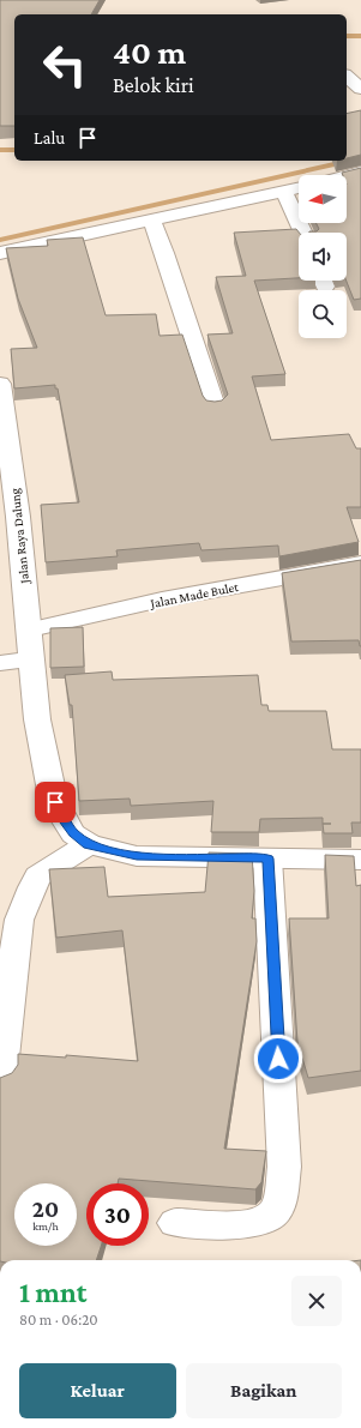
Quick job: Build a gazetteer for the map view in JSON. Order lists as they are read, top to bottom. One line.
{"streets":{"street":["Jalan Raya Dalung","Jalan Made Bulet"]},"crossings":[["Jalan Raya Dalung","Jalan Made Bulet"]],"north":"left","page":{"turn":["40 m","Belok kiri"],"then":"Lalu","speed":"20 km/h","limit":"30","heading":["1 mnt","80 m · 06:20"],"buttons":["Keluar","Bagikan"]}}
